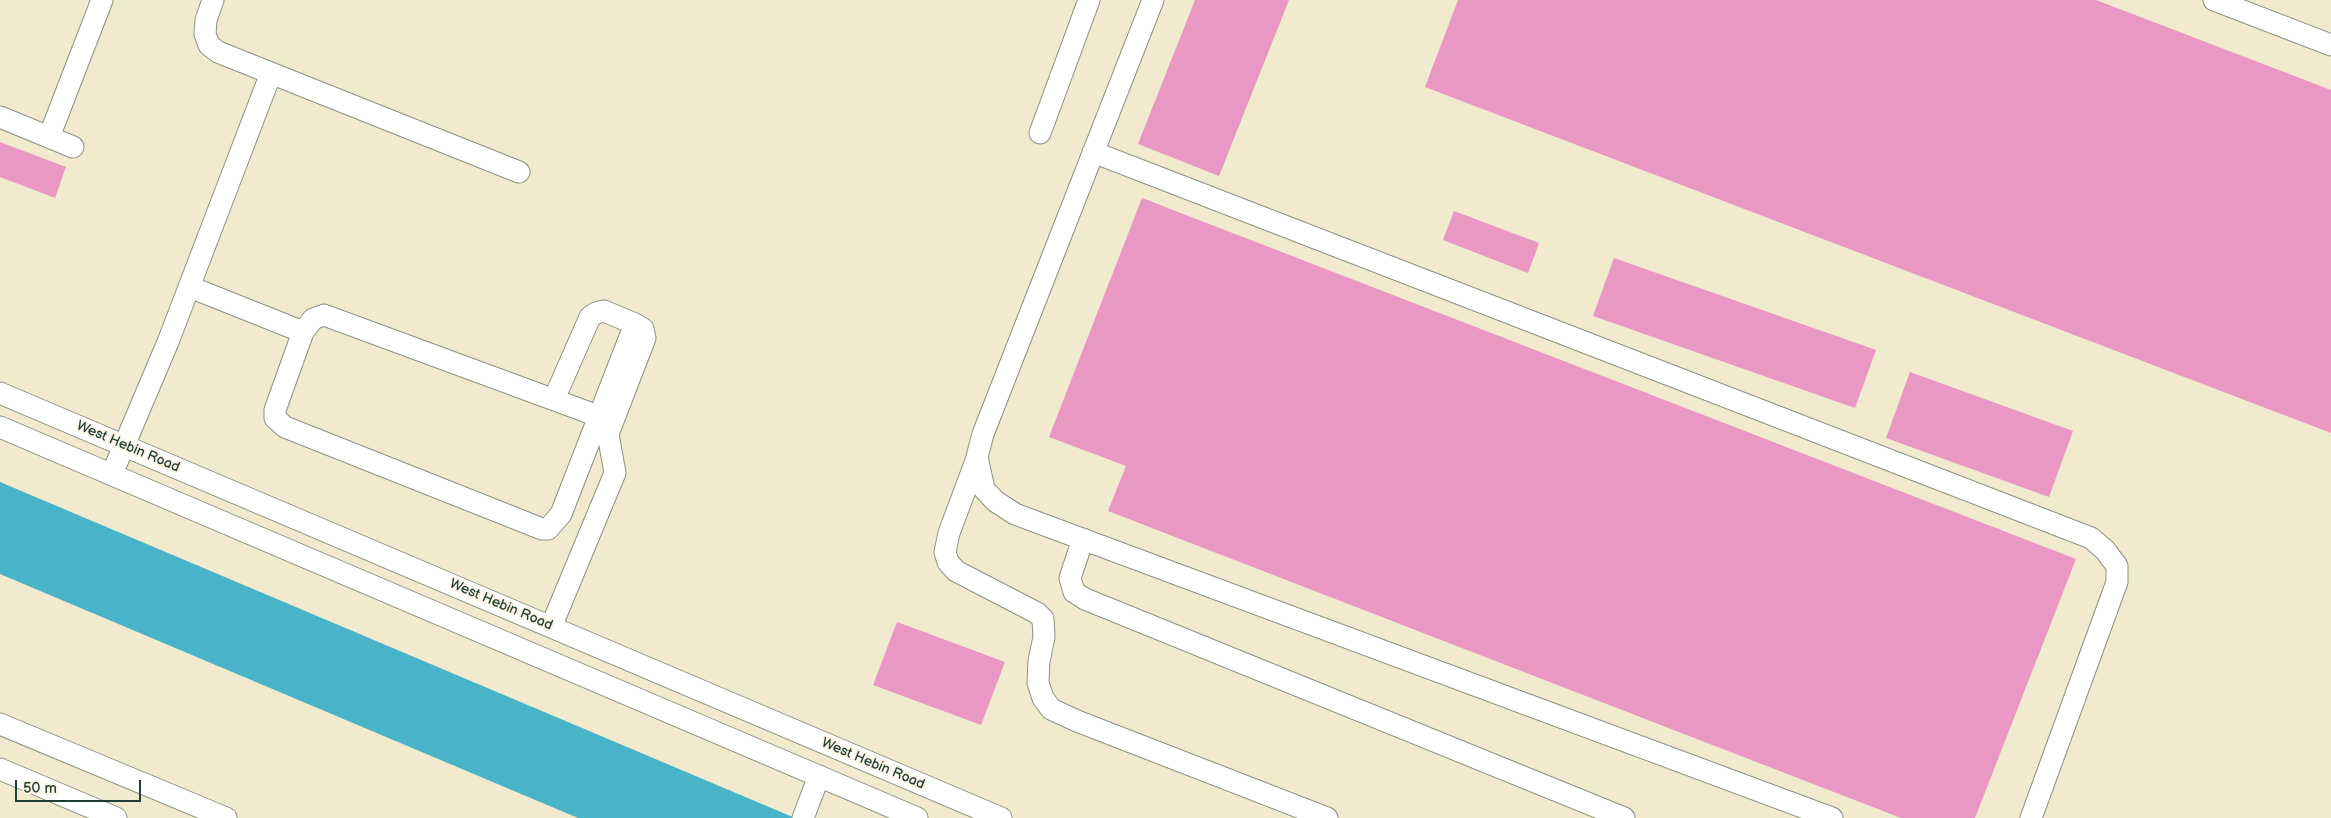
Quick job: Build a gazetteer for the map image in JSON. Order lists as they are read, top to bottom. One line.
{"streets":{"street":["West Hebin Road"]},"scale_bar":"50 m"}
